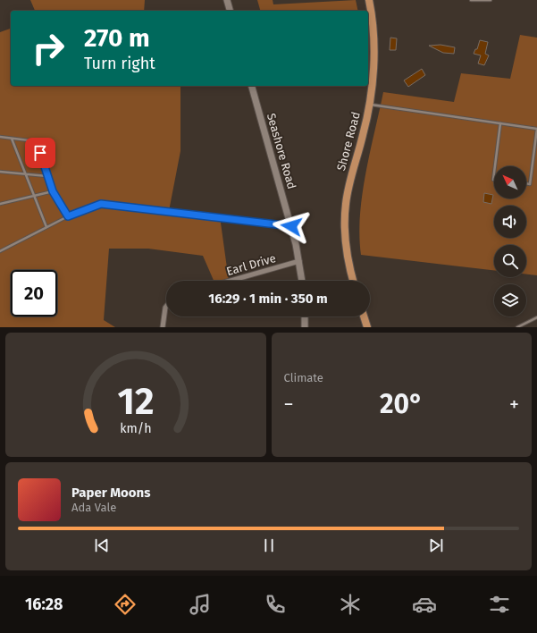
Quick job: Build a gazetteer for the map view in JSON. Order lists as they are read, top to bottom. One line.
{"streets":{"main road":["Shore Road"],"street":["Seashore Road","Earl Drive"]},"crossings":[["Seashore Road","Earl Drive"]],"north":"top left","page":{"turn":["270 m","Turn right"],"limit":"20","trip":"16:29 · 1 min · 350 m","tile":"Climate","heat":["−","20°","+"],"song":["Paper Moons","Ada Vale"],"tabs":"16:28","gauge":["12","km/h"]}}
